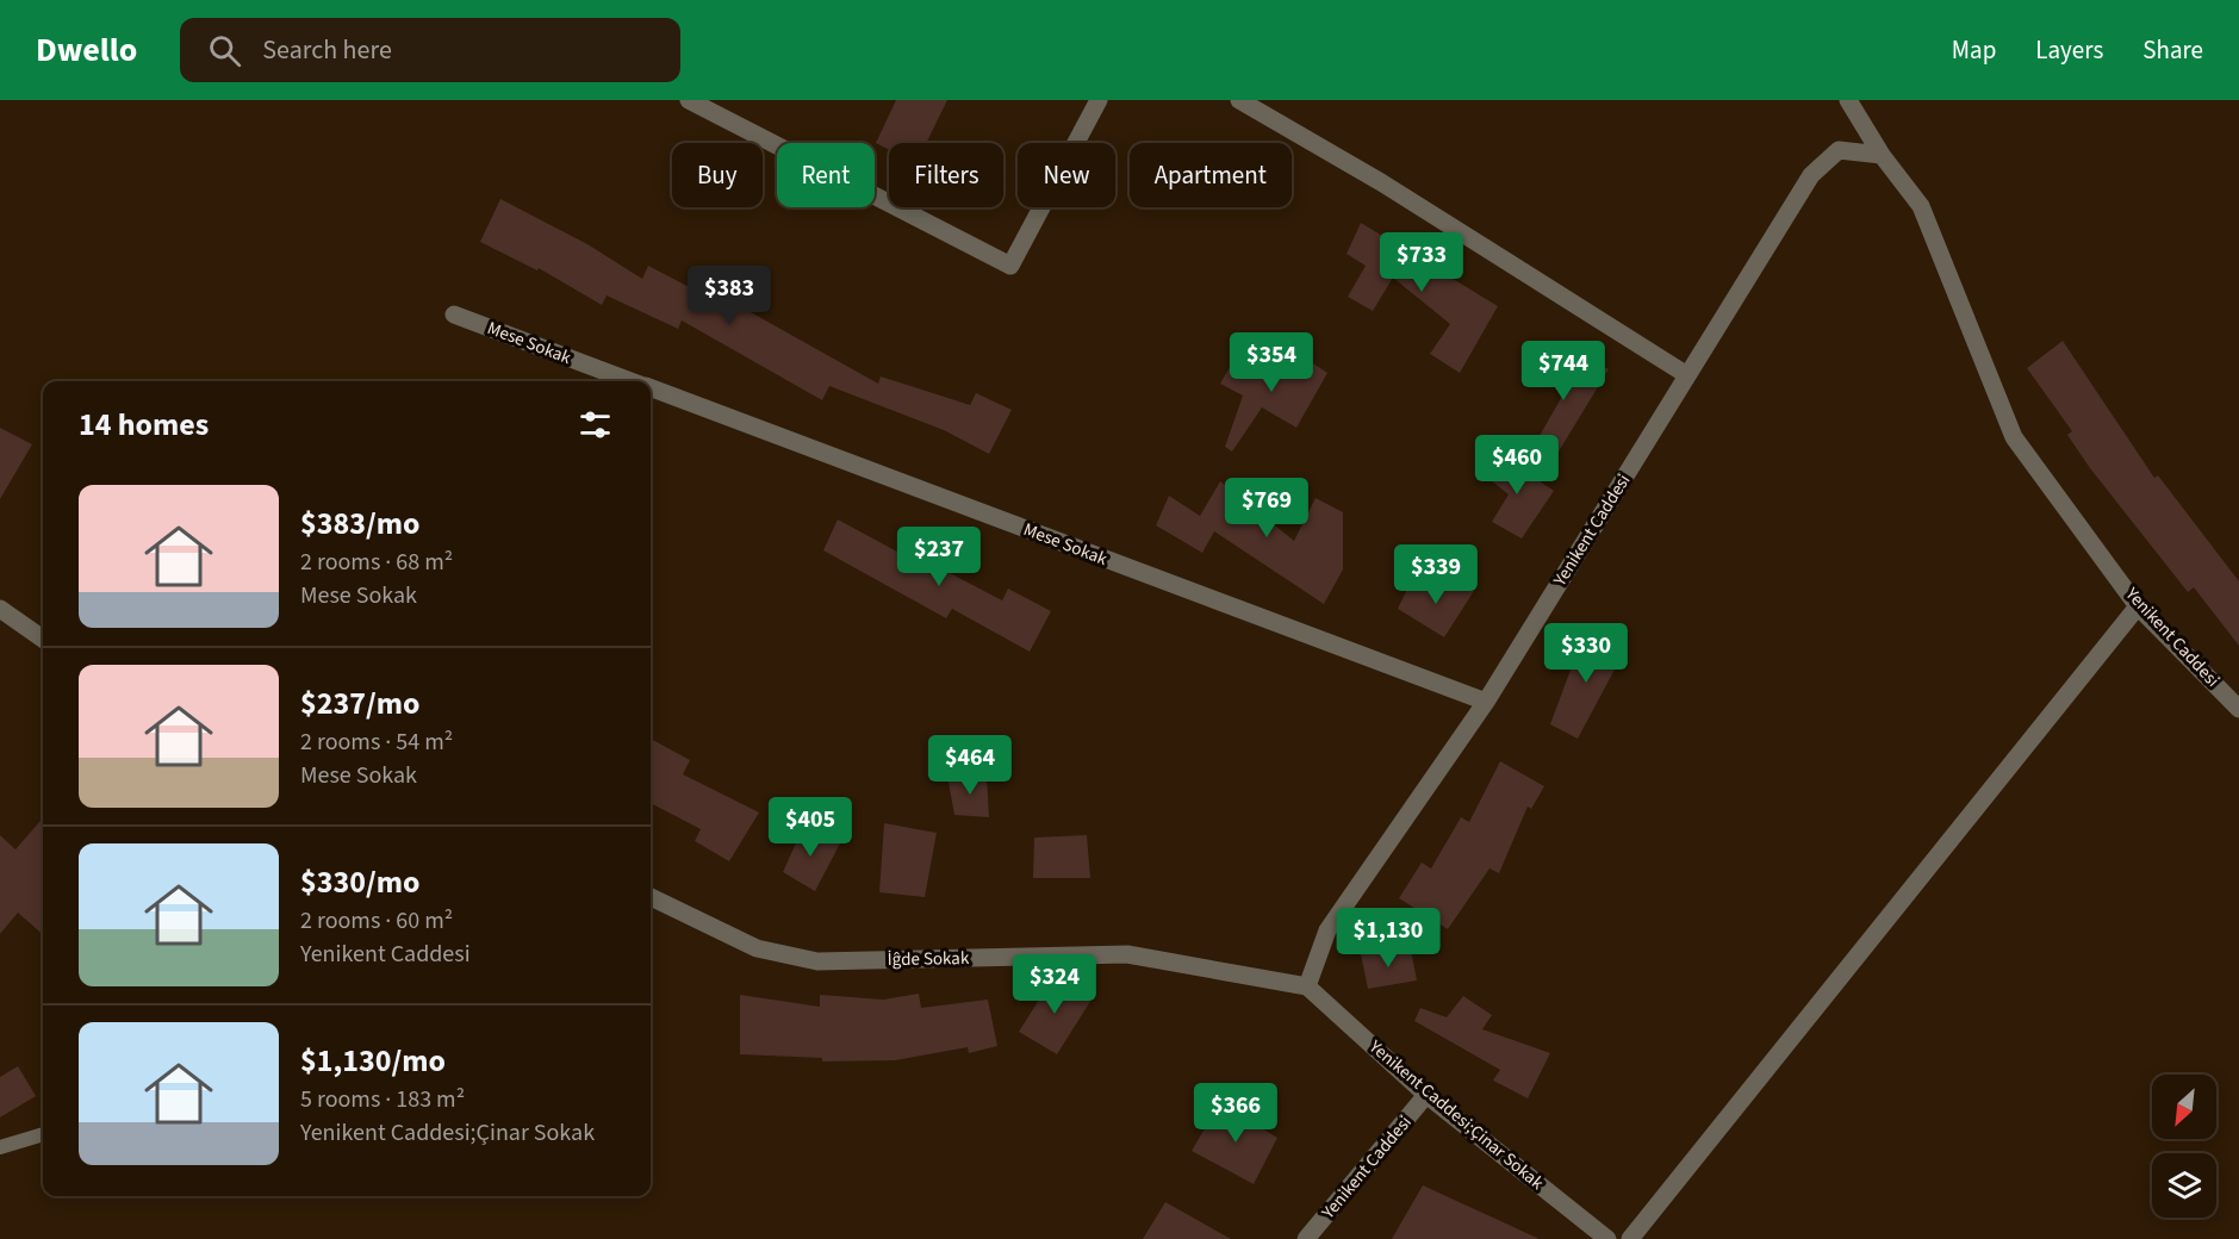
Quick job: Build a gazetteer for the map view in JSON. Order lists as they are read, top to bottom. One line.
{"streets":{"street":["Mese Sokak","Yenikent Caddesi","İĝde Sokak","Yenikent Caddesi;Çinar Sokak"]},"crossings":[["Mese Sokak","Yenikent Caddesi"],["Yenikent Caddesi","İĝde Sokak"],["Yenikent Caddesi","Yenikent Caddesi;Çinar Sokak"],["İĝde Sokak","Yenikent Caddesi;Çinar Sokak"]],"north":"bottom left","page":{"header":"Dwello","search":"Search here","nav":["Map","Layers","Share"],"chip":["Buy","Rent","Filters","New","Apartment"],"price":["$733","$383","$354","$744","$460","$769","$237","$339","$330","$464","$405","$1,130","$324","$366"],"heading":"14 homes","list":[{"name":"$383/mo","note":"2 rooms · 68 m² · Mese Sokak"},{"name":"$237/mo","note":"2 rooms · 54 m² · Mese Sokak"},{"name":"$330/mo","note":"2 rooms · 60 m² · Yenikent Caddesi"},{"name":"$1,130/mo","note":"5 rooms · 183 m² · Yenikent Caddesi;Çinar Sokak"}]}}
